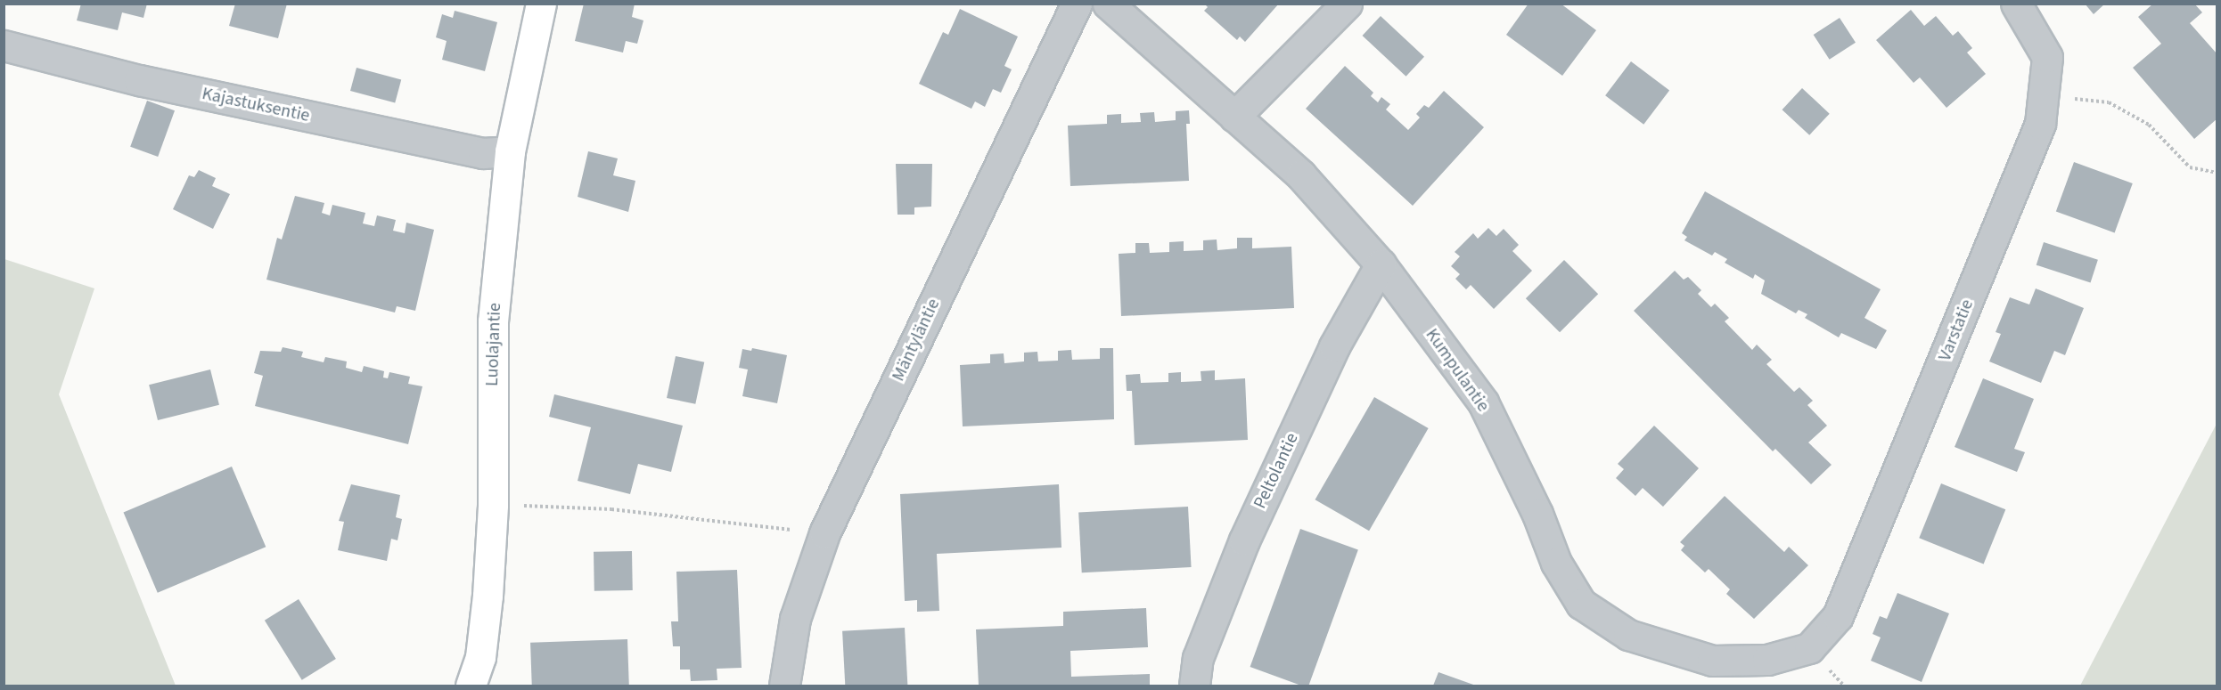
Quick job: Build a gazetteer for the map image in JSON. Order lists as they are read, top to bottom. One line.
{"streets":{"main road":["Luolajantie"],"street":["Kajastuksentie","Varstatie","Mäntyläntie","Kumpulantie","Peltolantie"]},"crossings":[["Kajastuksentie","Luolajantie"],["Varstatie","Kumpulantie"],["Kumpulantie","Peltolantie"]]}
